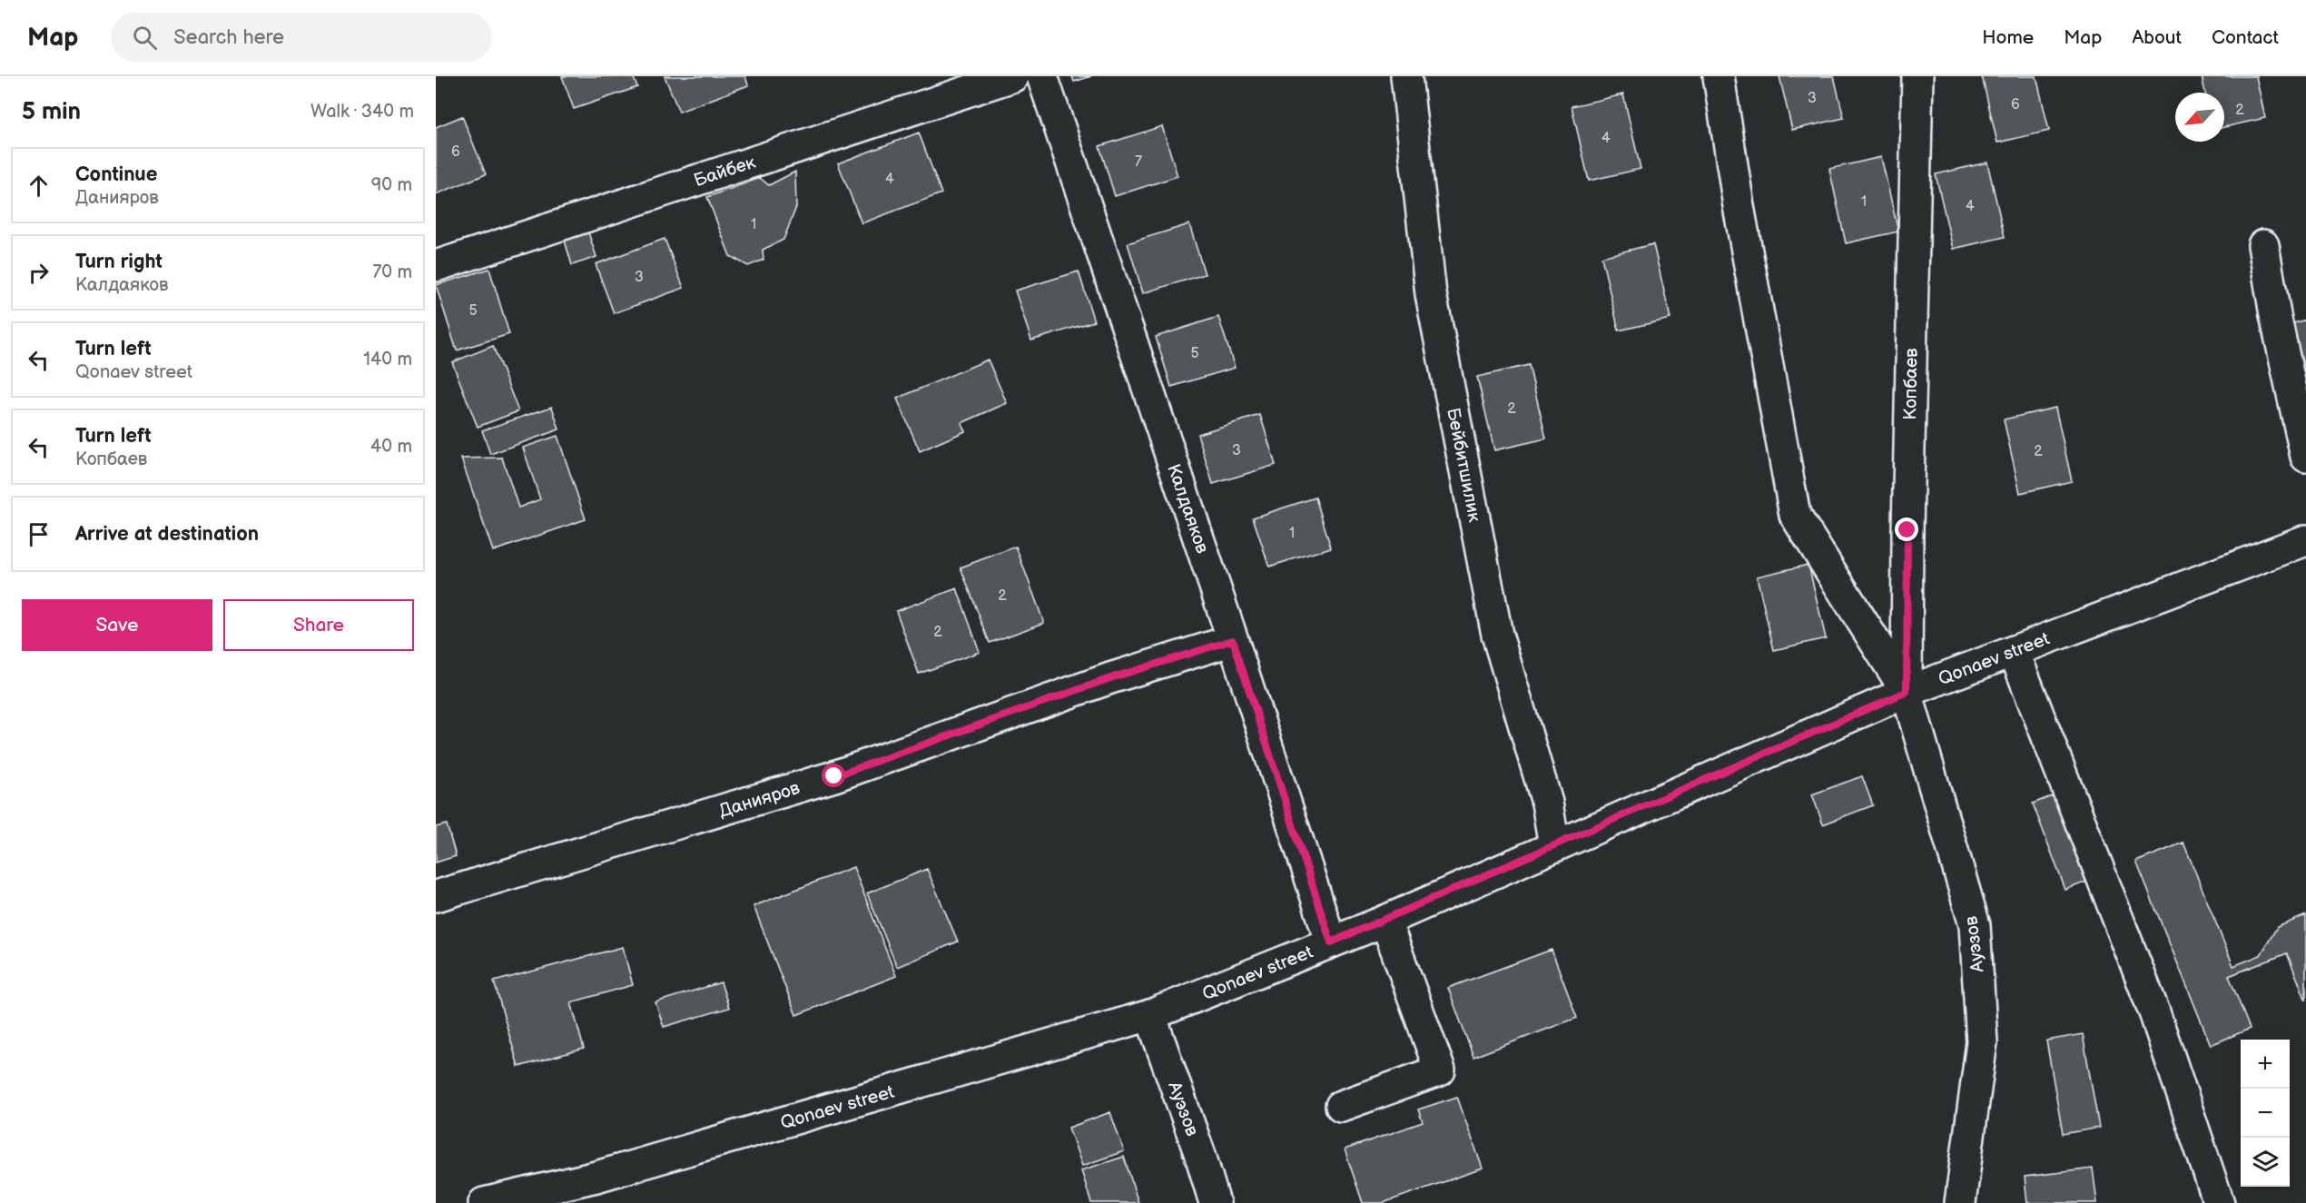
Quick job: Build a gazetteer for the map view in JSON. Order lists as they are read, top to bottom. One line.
{"streets":{"street":["Байбек","Копбаев","Бейбитшилик","Калдаяков","Qonaev street","Данияров","Ауэзов"]},"crossings":[["Копбаев","Qonaev street"],["Копбаев","Ауэзов"],["Бейбитшилик","Qonaev street"],["Калдаяков","Qonaev street"],["Калдаяков","Данияров"],["Qonaev street","Ауэзов"]],"house_numbers":["3","6","2","4","6","7","4","1","4","1","3","5","5","2","3","2","1","2","2"],"north":"bottom left","page":{"header":"Map","search":"Search here","nav":["Home","Map","About","Contact"],"heading":["5 min","Walk · 340 m"],"list":[["Continue","Данияров","90 m"],["Turn right","Калдаяков","70 m"],["Turn left","Qonaev street","140 m"],["Turn left","Копбаев","40 m"],"Arrive at destination"],"buttons":["Save","Share"],"map_buttons":["+","−"]}}
